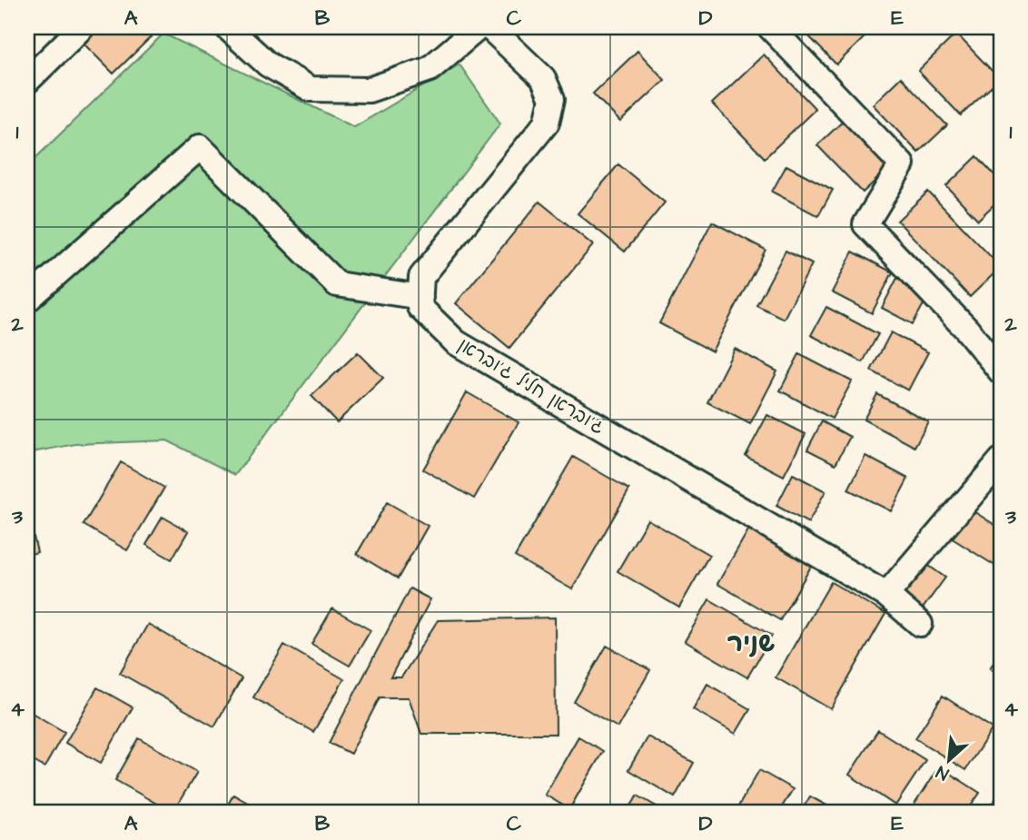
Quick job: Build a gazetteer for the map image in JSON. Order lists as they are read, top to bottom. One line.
{"streets":{"street":["ג'ובראן חליל ג'ובראן"]},"districts":["שניר"],"north":"bottom left","grid":{"columns":["A","B","C","D","E"],"rows":["1","2","3","4"]}}
